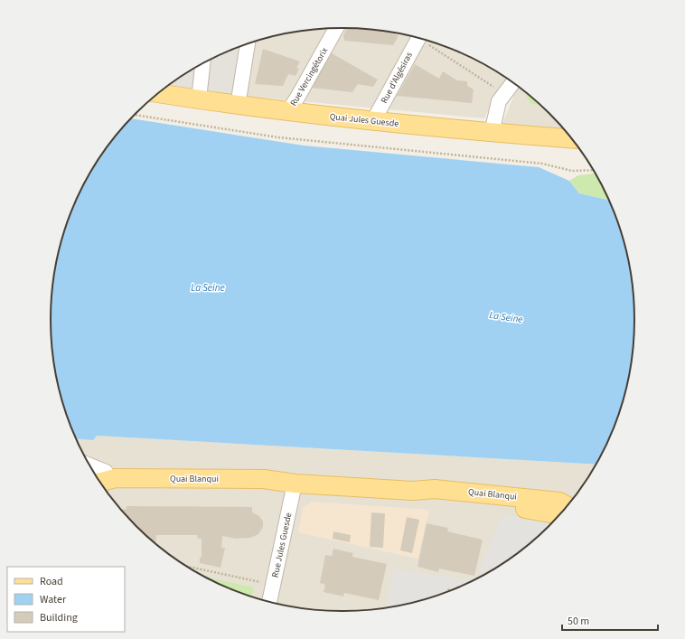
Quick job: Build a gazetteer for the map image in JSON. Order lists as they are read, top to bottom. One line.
{"streets":{"main road":["Quai Jules Guesde","Quai Blanqui"],"street":["Rue Vercingétorix","Rue d'Algésiras","Rue Jules Guesde"]},"crossings":[["Rue Vercingétorix","Quai Jules Guesde"],["Rue d'Algésiras","Quai Jules Guesde"],["Quai Blanqui","Rue Jules Guesde"]],"water":["La Seine"],"legend":["Road","Water","Building"],"scale_bar":"50 m"}
